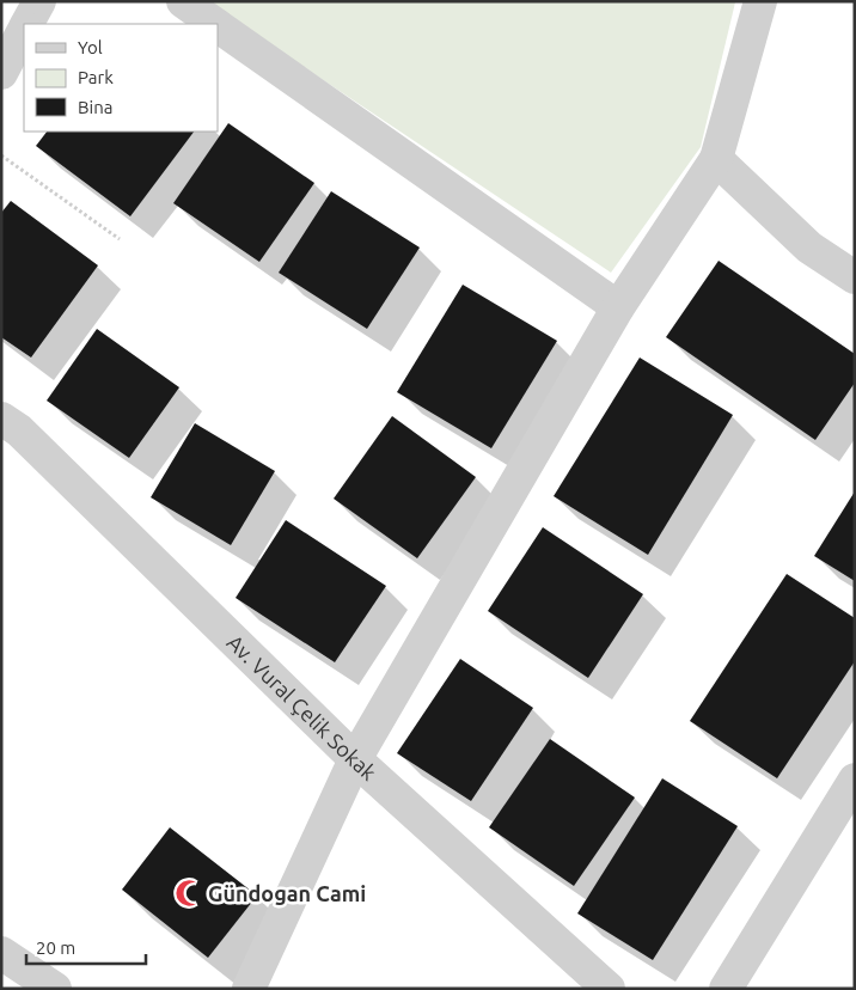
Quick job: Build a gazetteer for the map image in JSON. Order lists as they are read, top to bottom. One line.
{"streets":{"street":["Av. Vural Çelik Sokak"]},"places":{"mosque":["Gündogan Cami"]},"legend":["Yol","Park","Bina"],"scale_bar":"20 m"}
